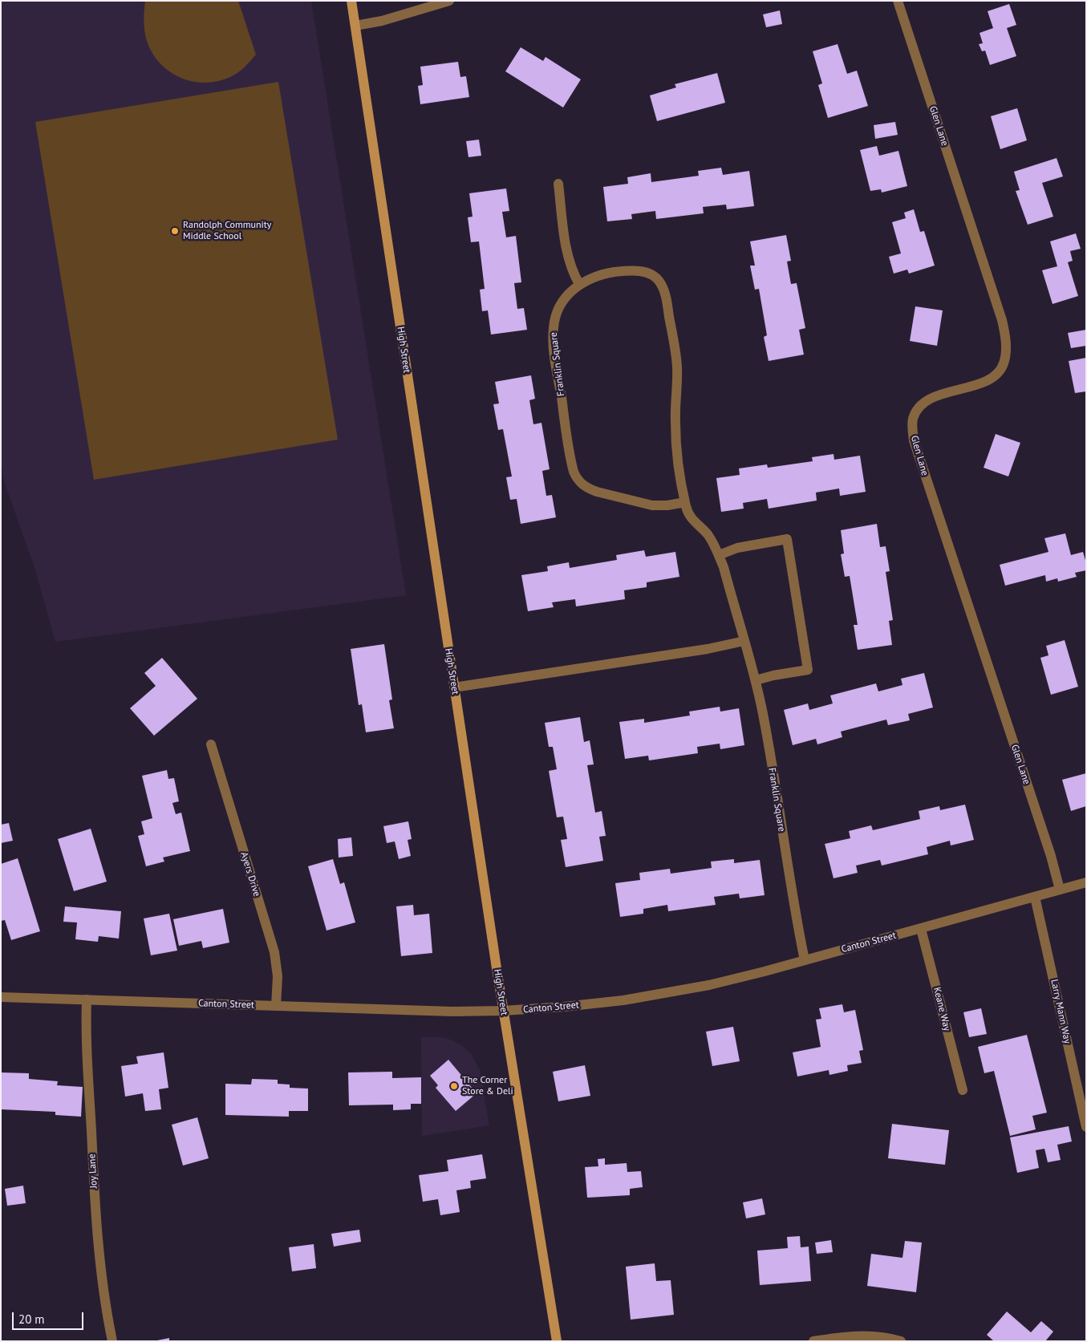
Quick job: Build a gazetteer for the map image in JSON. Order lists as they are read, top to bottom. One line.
{"streets":{"main road":["High Street"],"street":["Glen Lane","Franklin Square","Ayers Drive","Canton Street","Keane Way","Larry Mann Way","Joy Lane"]},"crossings":[["Glen Lane","Canton Street"],["High Street","Canton Street"],["Franklin Square","Canton Street"],["Ayers Drive","Canton Street"],["Canton Street","Keane Way"],["Canton Street","Larry Mann Way"],["Canton Street","Joy Lane"]],"places":["Randolph Community Middle School","The Corner Store & Deli"],"scale_bar":"20 m"}
